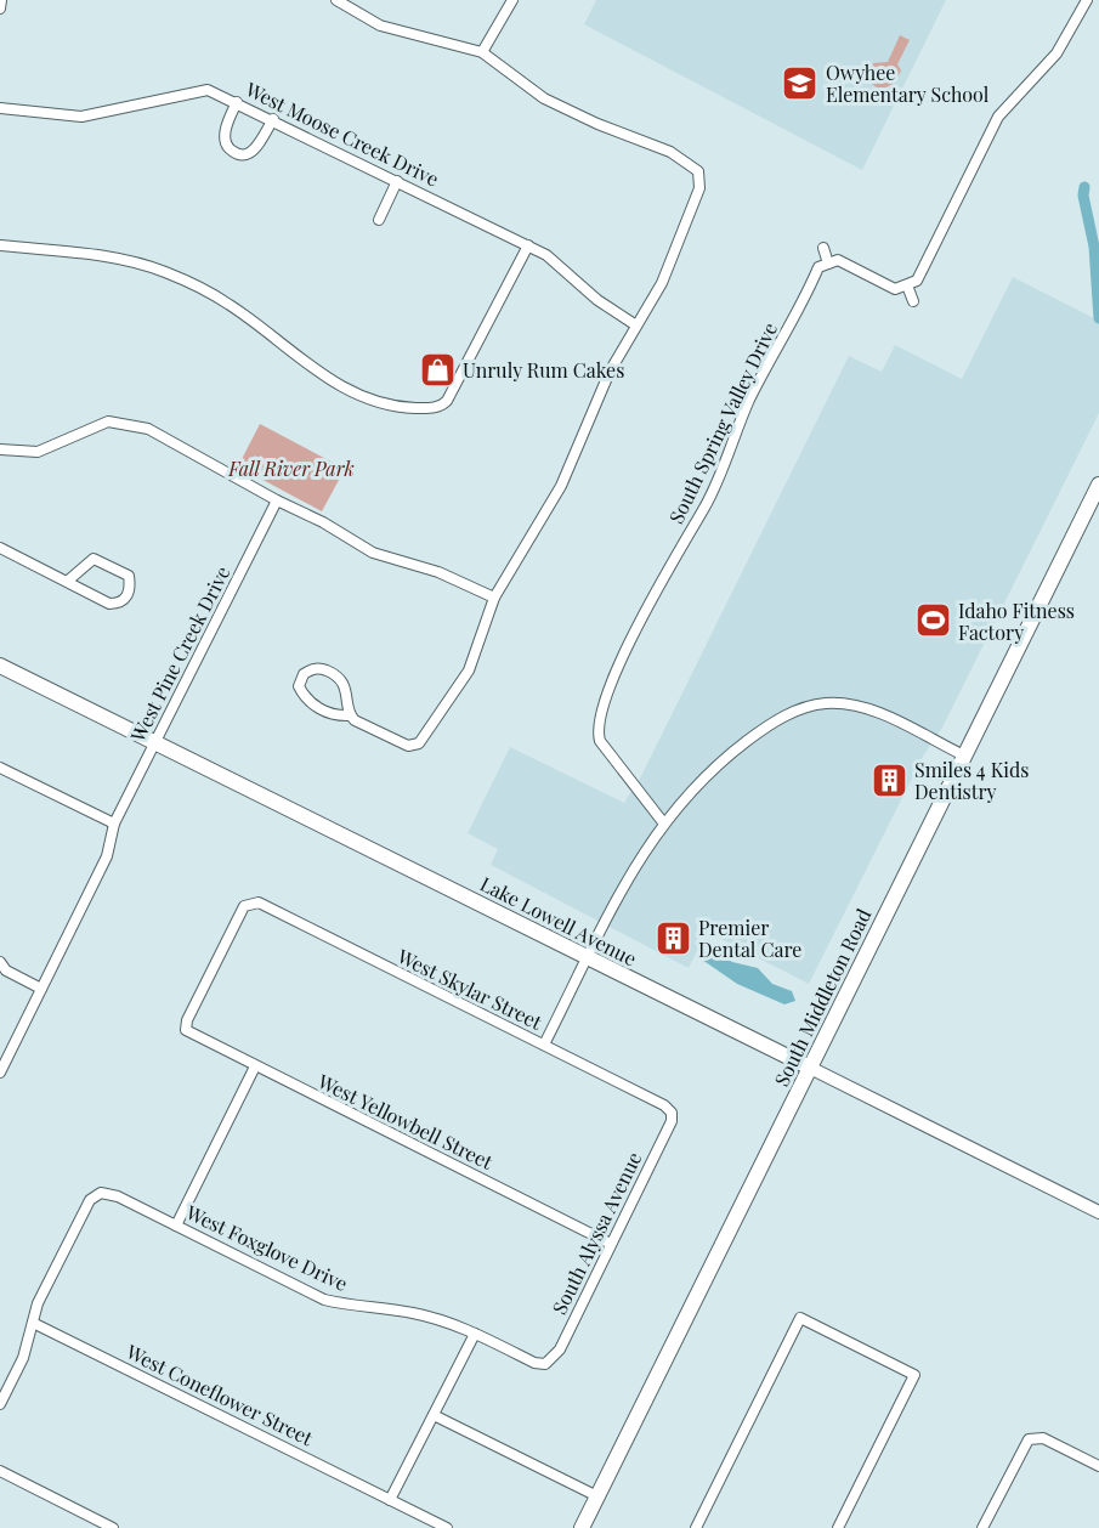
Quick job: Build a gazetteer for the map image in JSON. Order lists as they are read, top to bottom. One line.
{"streets":{"main road":["Lake Lowell Avenue","South Middleton Road"],"street":["West Moose Creek Drive","South Spring Valley Drive","West Pine Creek Drive","West Skylar Street","West Yellowbell Street","South Alyssa Avenue","West Foxglove Drive","West Coneflower Street"]},"crossings":[["West Pine Creek Drive","Lake Lowell Avenue"],["Lake Lowell Avenue","South Middleton Road"],["West Skylar Street","West Yellowbell Street"],["West Skylar Street","South Alyssa Avenue"],["West Yellowbell Street","South Alyssa Avenue"],["South Alyssa Avenue","West Foxglove Drive"],["West Foxglove Drive","West Coneflower Street"]],"parks":["Fall River Park"],"places":{"school or university":["Owyhee Elementary School"],"shop":["Unruly Rum Cakes"],"sports":["Idaho Fitness Factory"],"building":["Smiles 4 Kids Dentistry","Premier Dental Care"]}}
